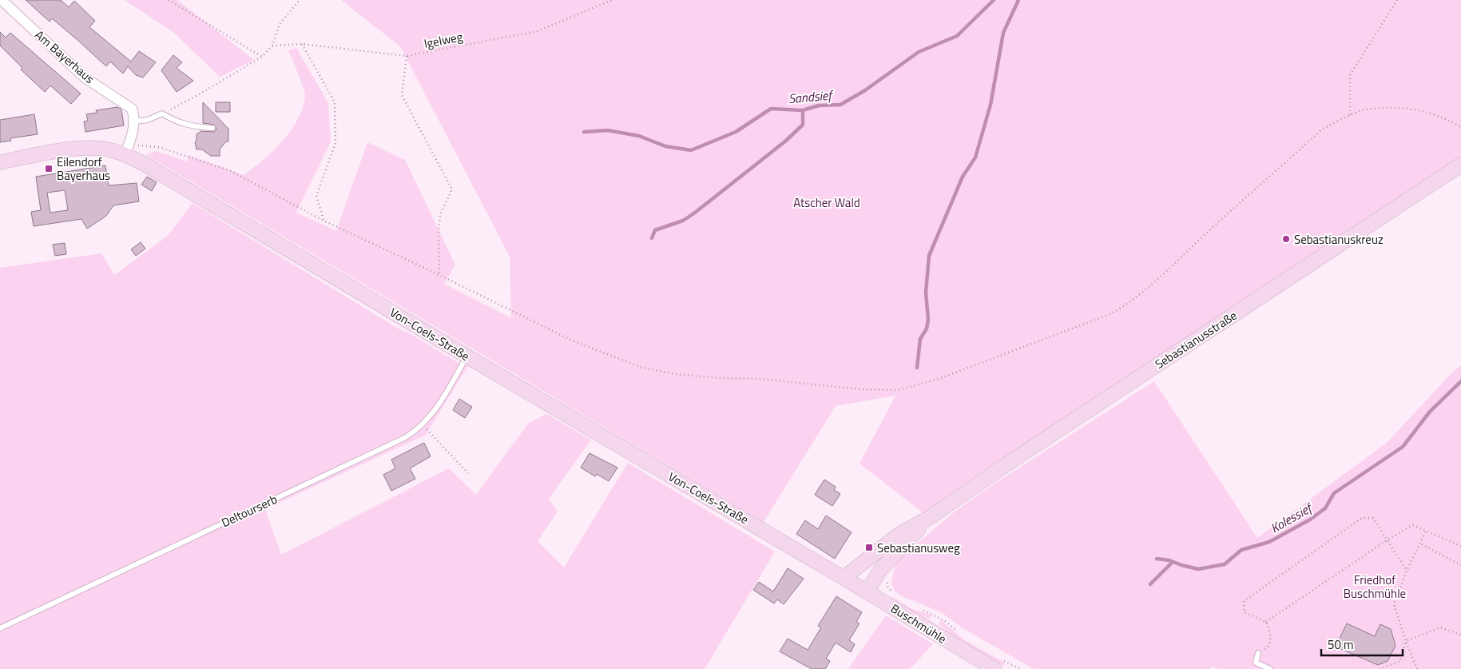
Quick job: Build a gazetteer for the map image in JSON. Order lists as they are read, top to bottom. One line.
{"streets":{"main road":["Von-Coels-Straße","Sebastianusstraße","Buschmühle"],"street":["Am Bayerhaus"],"lane":["Deltourserb"],"path":["Igelweg"]},"crossings":[["Von-Coels-Straße","Sebastianusstraße"],["Von-Coels-Straße","Deltourserb"],["Von-Coels-Straße","Buschmühle"],["Sebastianusstraße","Buschmühle"]],"water":["Sandsief","Kolessief"],"parks":["Atscher Wald","Friedhof Buschmühle"],"places":{"transit":["Eilendorf Bayerhaus","Sebastianusweg"],"other":["Sebastianuskreuz"]},"scale_bar":"50 m"}
